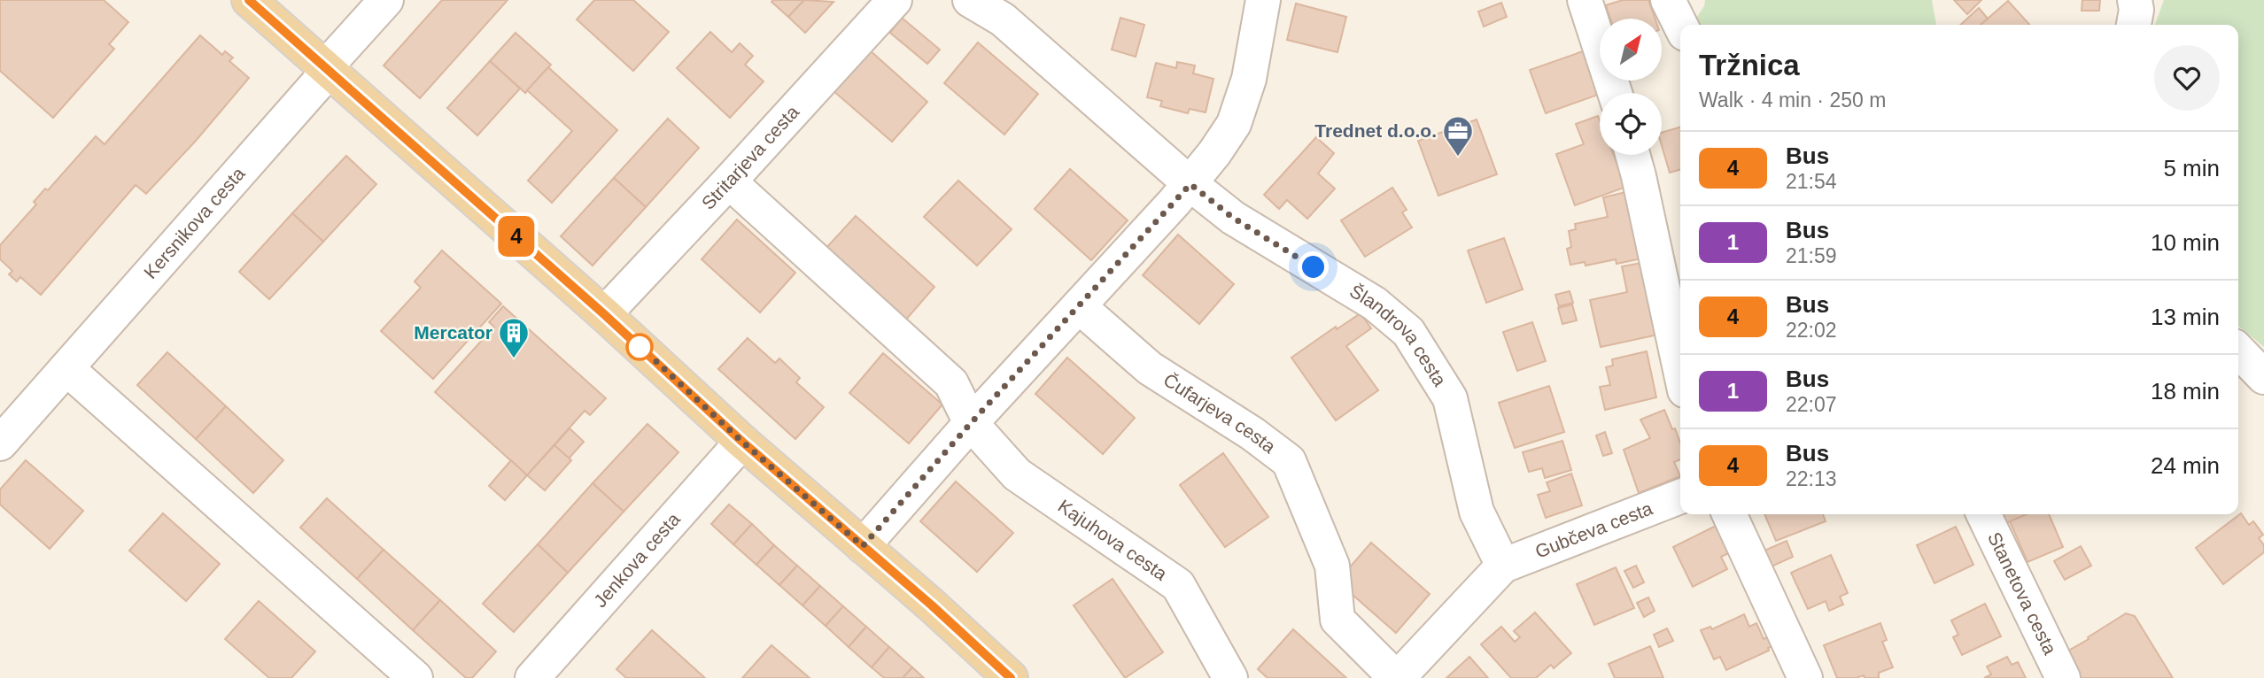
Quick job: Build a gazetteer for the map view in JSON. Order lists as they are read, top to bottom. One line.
{"streets":{"street":["Stritarjeva cesta","Kersnikova cesta","Šlandrova cesta","Čufarjeva cesta","Gubčeva cesta","Kajuhova cesta","Jenkova cesta","Stanetova cesta"]},"crossings":[["Stritarjeva cesta","Kajuhova cesta"],["Šlandrova cesta","Gubčeva cesta"]],"places":{"office":["Trednet d.o.o."],"building":["Mercator"]},"lines":["bus line 4"],"north":"top right","page":{"on_map":"4","heading":["Tržnica","Walk · 4 min · 250 m"],"list":[{"mark":"4","name":"Bus","note":"21:54","value":"5 min"},{"mark":"1","name":"Bus","note":"21:59","value":"10 min"},{"mark":"4","name":"Bus","note":"22:02","value":"13 min"},{"mark":"1","name":"Bus","note":"22:07","value":"18 min"},{"mark":"4","name":"Bus","note":"22:13","value":"24 min"}]}}
